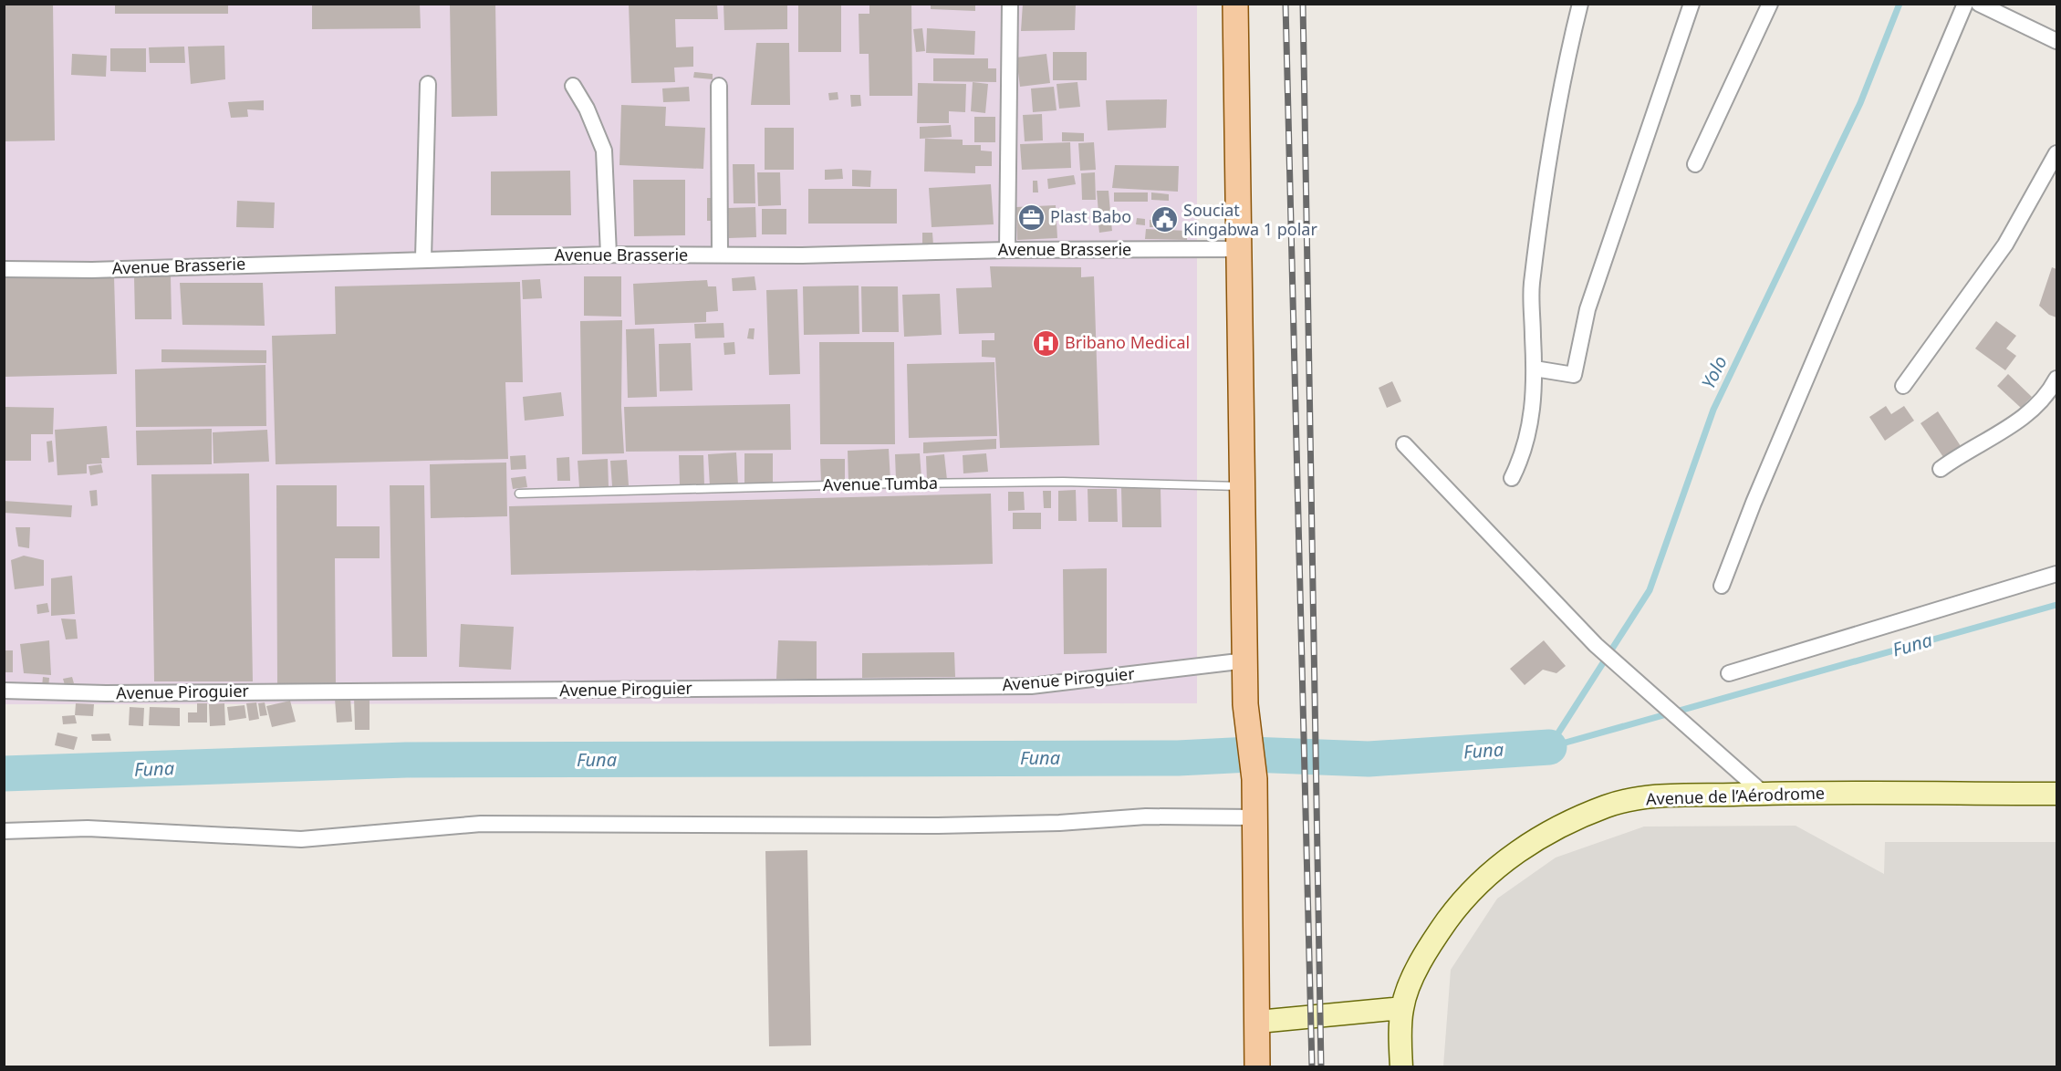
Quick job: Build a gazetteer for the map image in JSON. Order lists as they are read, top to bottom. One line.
{"streets":{"main road":["Avenue de l’Aérodrome"],"street":["Avenue Brasserie","Avenue Piroguier"],"lane":["Avenue Tumba"]},"water":["Yolo","Funa"],"places":{"office":["Plast Babo"],"public building":["Souciat Kingabwa 1 polar"],"hospital":["Bribano Medical"]}}
